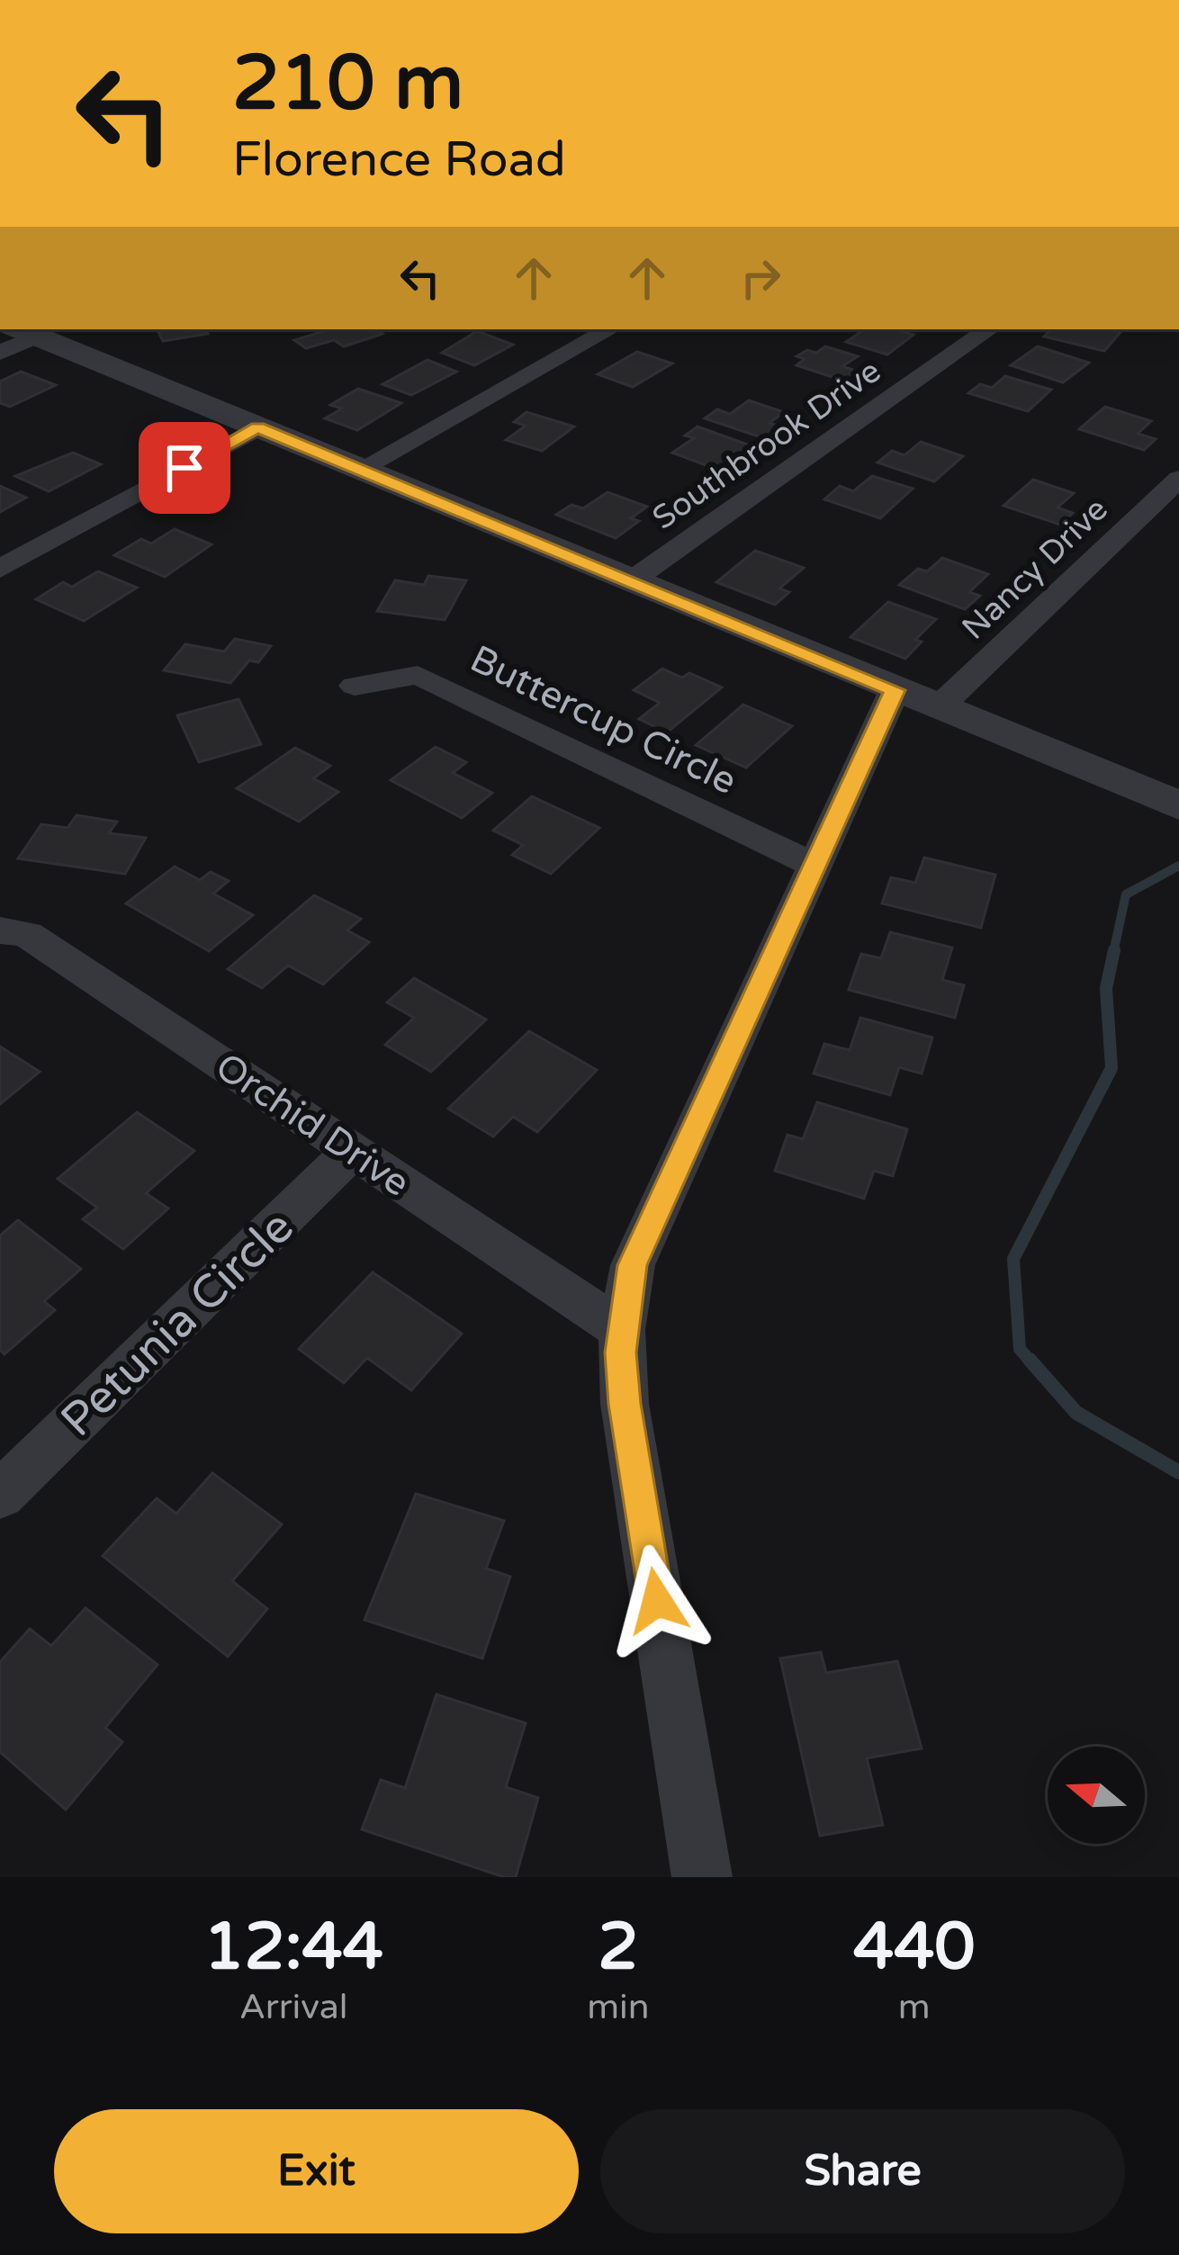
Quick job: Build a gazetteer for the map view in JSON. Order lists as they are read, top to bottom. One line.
{"streets":{"street":["Southbrook Drive","Nancy Drive","Buttercup Circle","Orchid Drive","Petunia Circle"]},"crossings":[["Orchid Drive","Petunia Circle"]],"north":"left","page":{"turn":["210 m","Florence Road"],"eta":["12:44","Arrival","2","min","440","m"],"buttons":["Exit","Share"]}}
